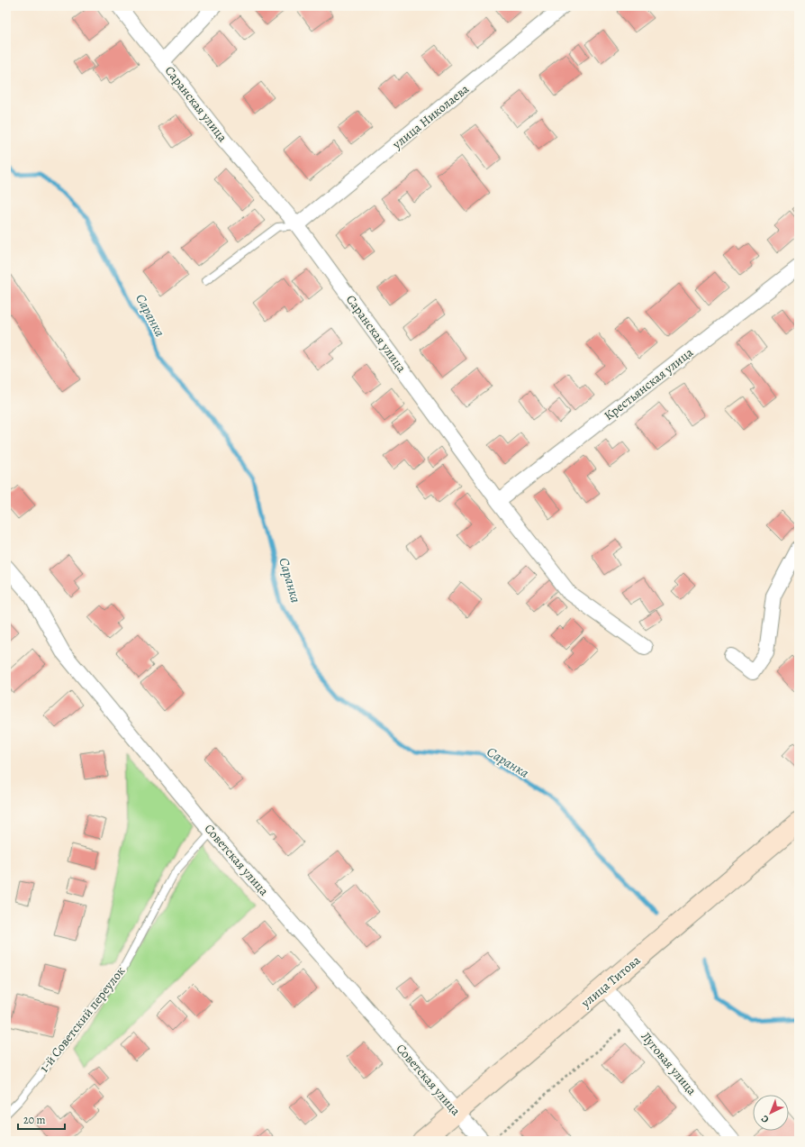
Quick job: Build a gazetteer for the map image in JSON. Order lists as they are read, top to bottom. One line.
{"streets":{"main road":["улица Титова"],"street":["Саранская улица","улица Николаева","Крестьянская улица","Советская улица","Луговая улица"],"lane":["1-й Советский переулок"]},"crossings":[["Саранская улица","улица Николаева"],["Саранская улица","Крестьянская улица"],["Советская улица","улица Титова"],["Советская улица","1-й Советский переулок"],["улица Титова","Луговая улица"]],"water":["Саранка"],"scale_bar":"20 m","north":"bottom left"}
